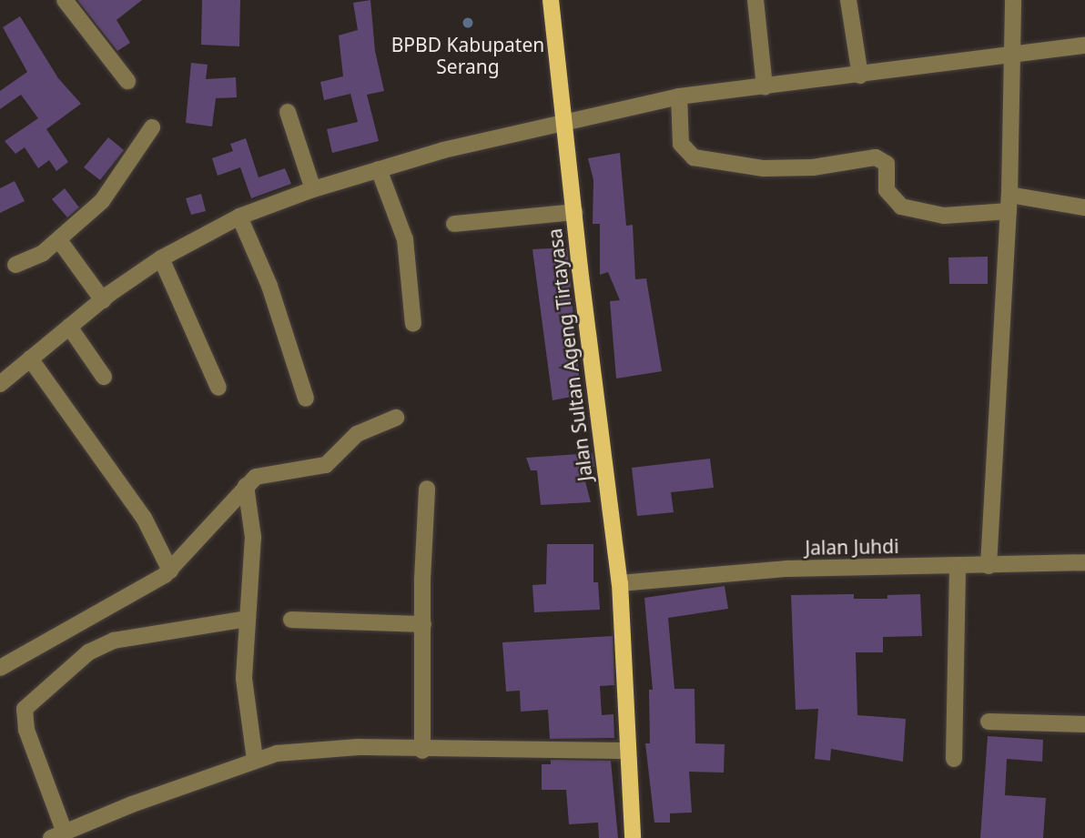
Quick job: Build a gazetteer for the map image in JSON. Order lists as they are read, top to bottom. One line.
{"streets":{"main road":["Jalan Sultan Ageng Tirtayasa"],"street":["Jalan Juhdi"]},"crossings":[["Jalan Sultan Ageng Tirtayasa","Jalan Juhdi"]],"places":["BPBD Kabupaten Serang"]}
